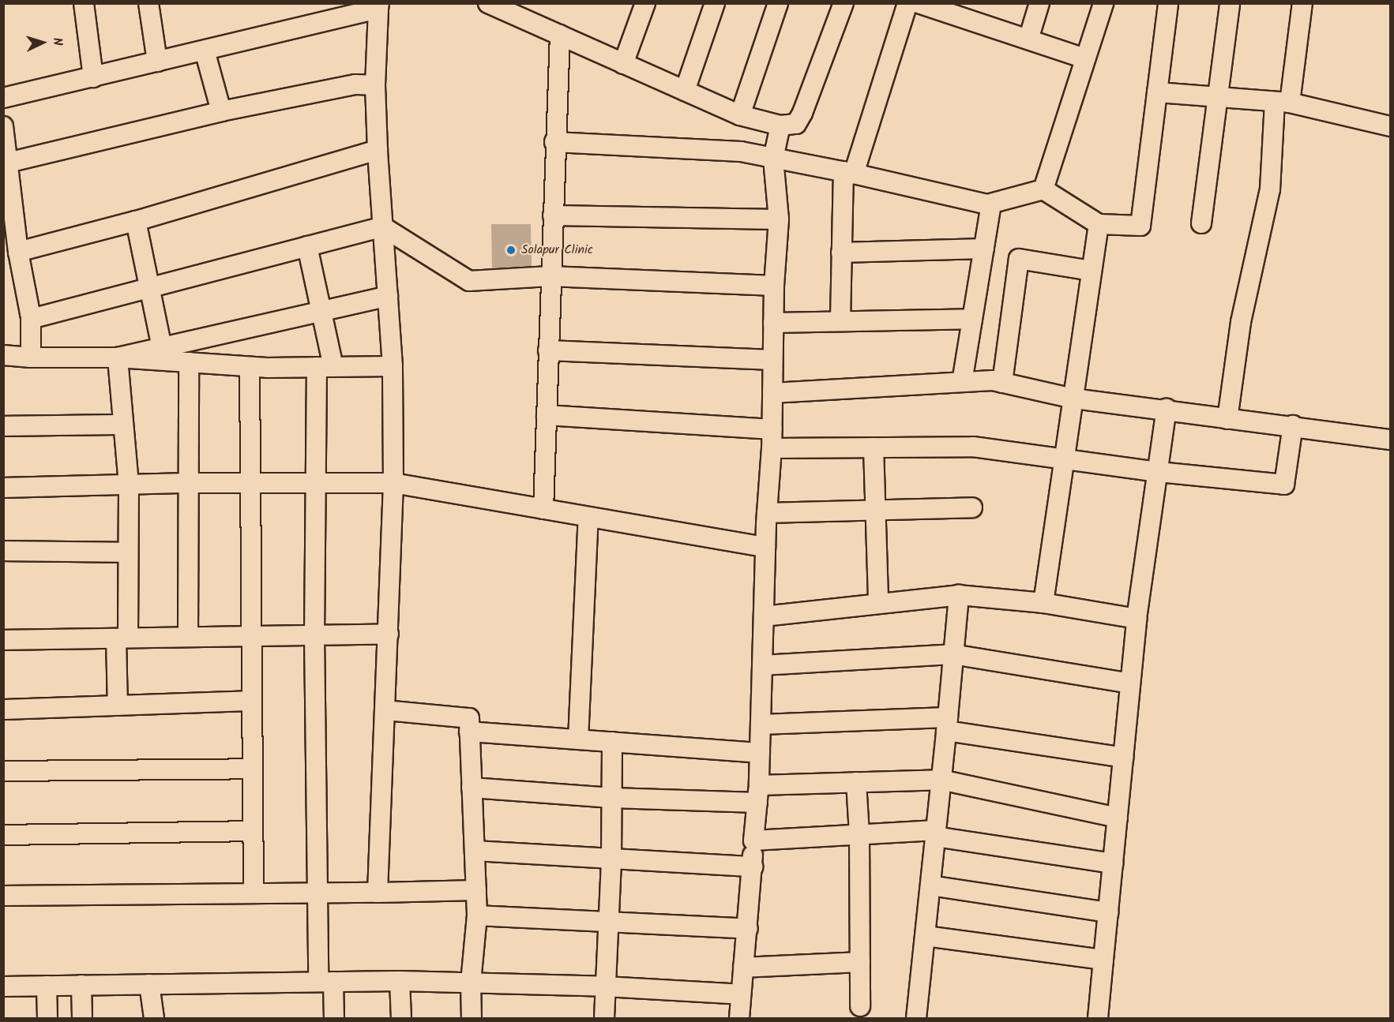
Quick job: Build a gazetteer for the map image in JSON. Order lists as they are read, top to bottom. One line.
{"places":["Solapur Clinic"],"north":"right"}
